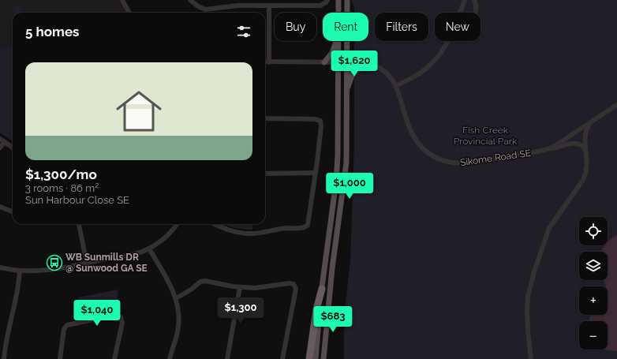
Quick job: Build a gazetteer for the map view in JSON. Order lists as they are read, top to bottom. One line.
{"streets":{"street":["Sikome Road SE"]},"parks":["Fish Creek Provincial Park"],"places":{"bus stop":["WB Sunmills DR @ Sunwood GA SE"]},"page":{"chip":["Buy","Rent","Filters","New"],"heading":"5 homes","price":["$1,620","$1,000","$1,300","$1,040","$683"],"list":[{"name":"$1,300/mo","note":"3 rooms · 86 m² · Sun Harbour Close SE"}],"map_buttons":["+","−"]}}
